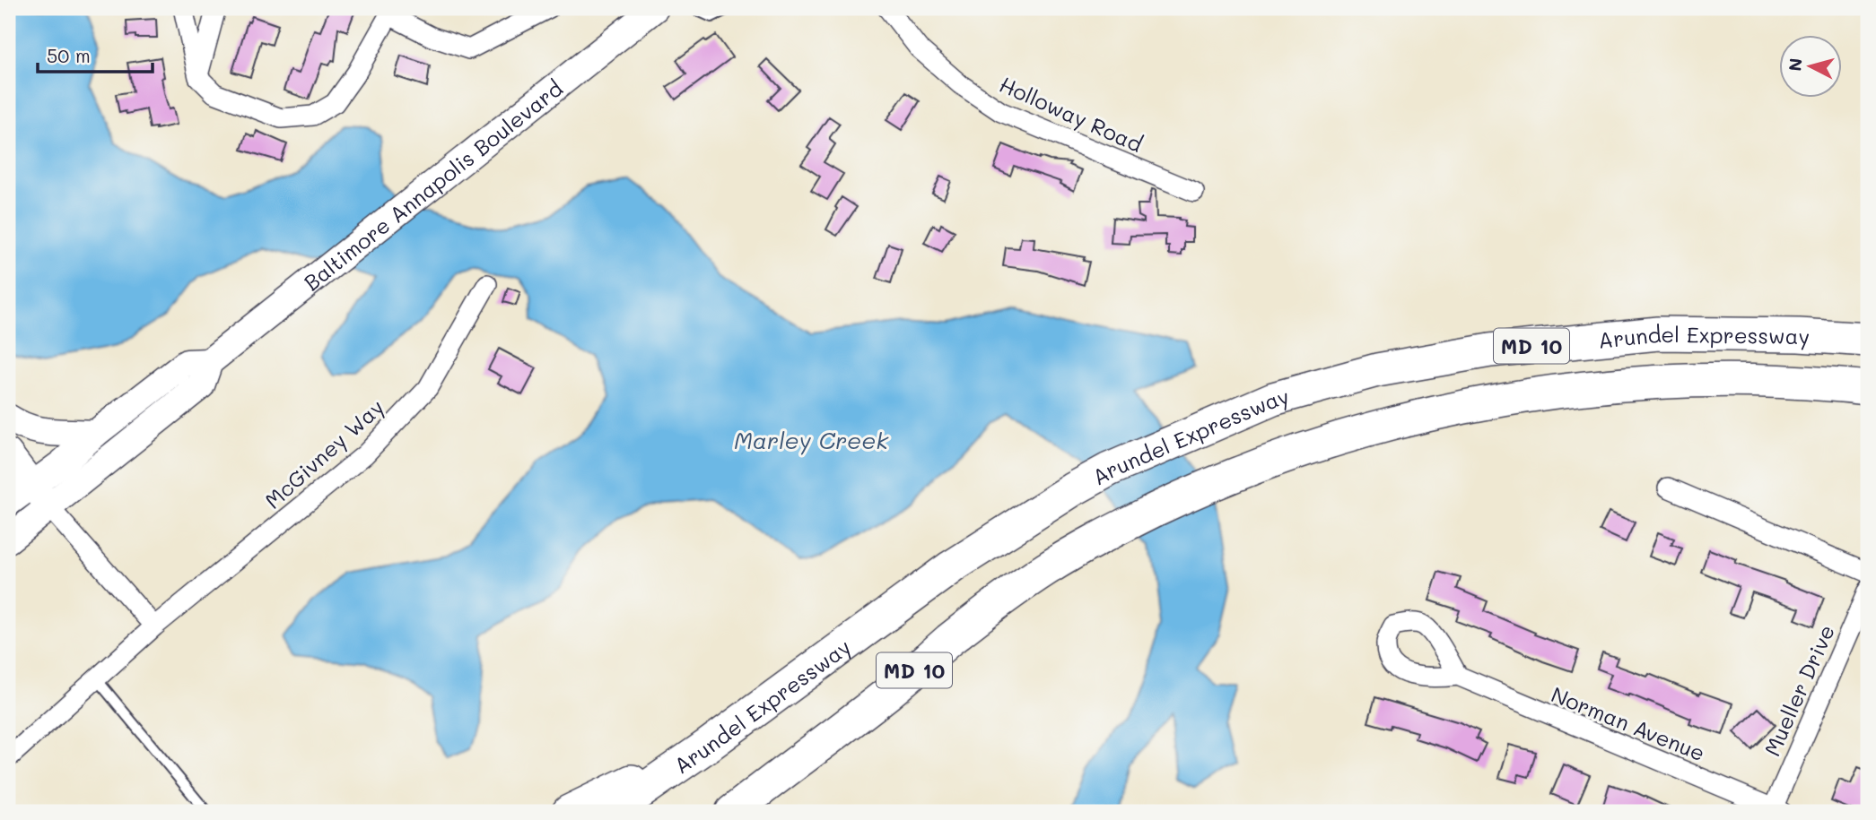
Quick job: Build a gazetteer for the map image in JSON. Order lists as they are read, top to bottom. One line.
{"streets":{"highway":["Arundel Expressway","MD 10"],"main road":["Baltimore Annapolis Boulevard"],"street":["Holloway Road","McGivney Way","Mueller Drive","Norman Avenue"]},"crossings":[["Mueller Drive","Norman Avenue"]],"water":["Marley Creek"],"scale_bar":"50 m","north":"left"}
